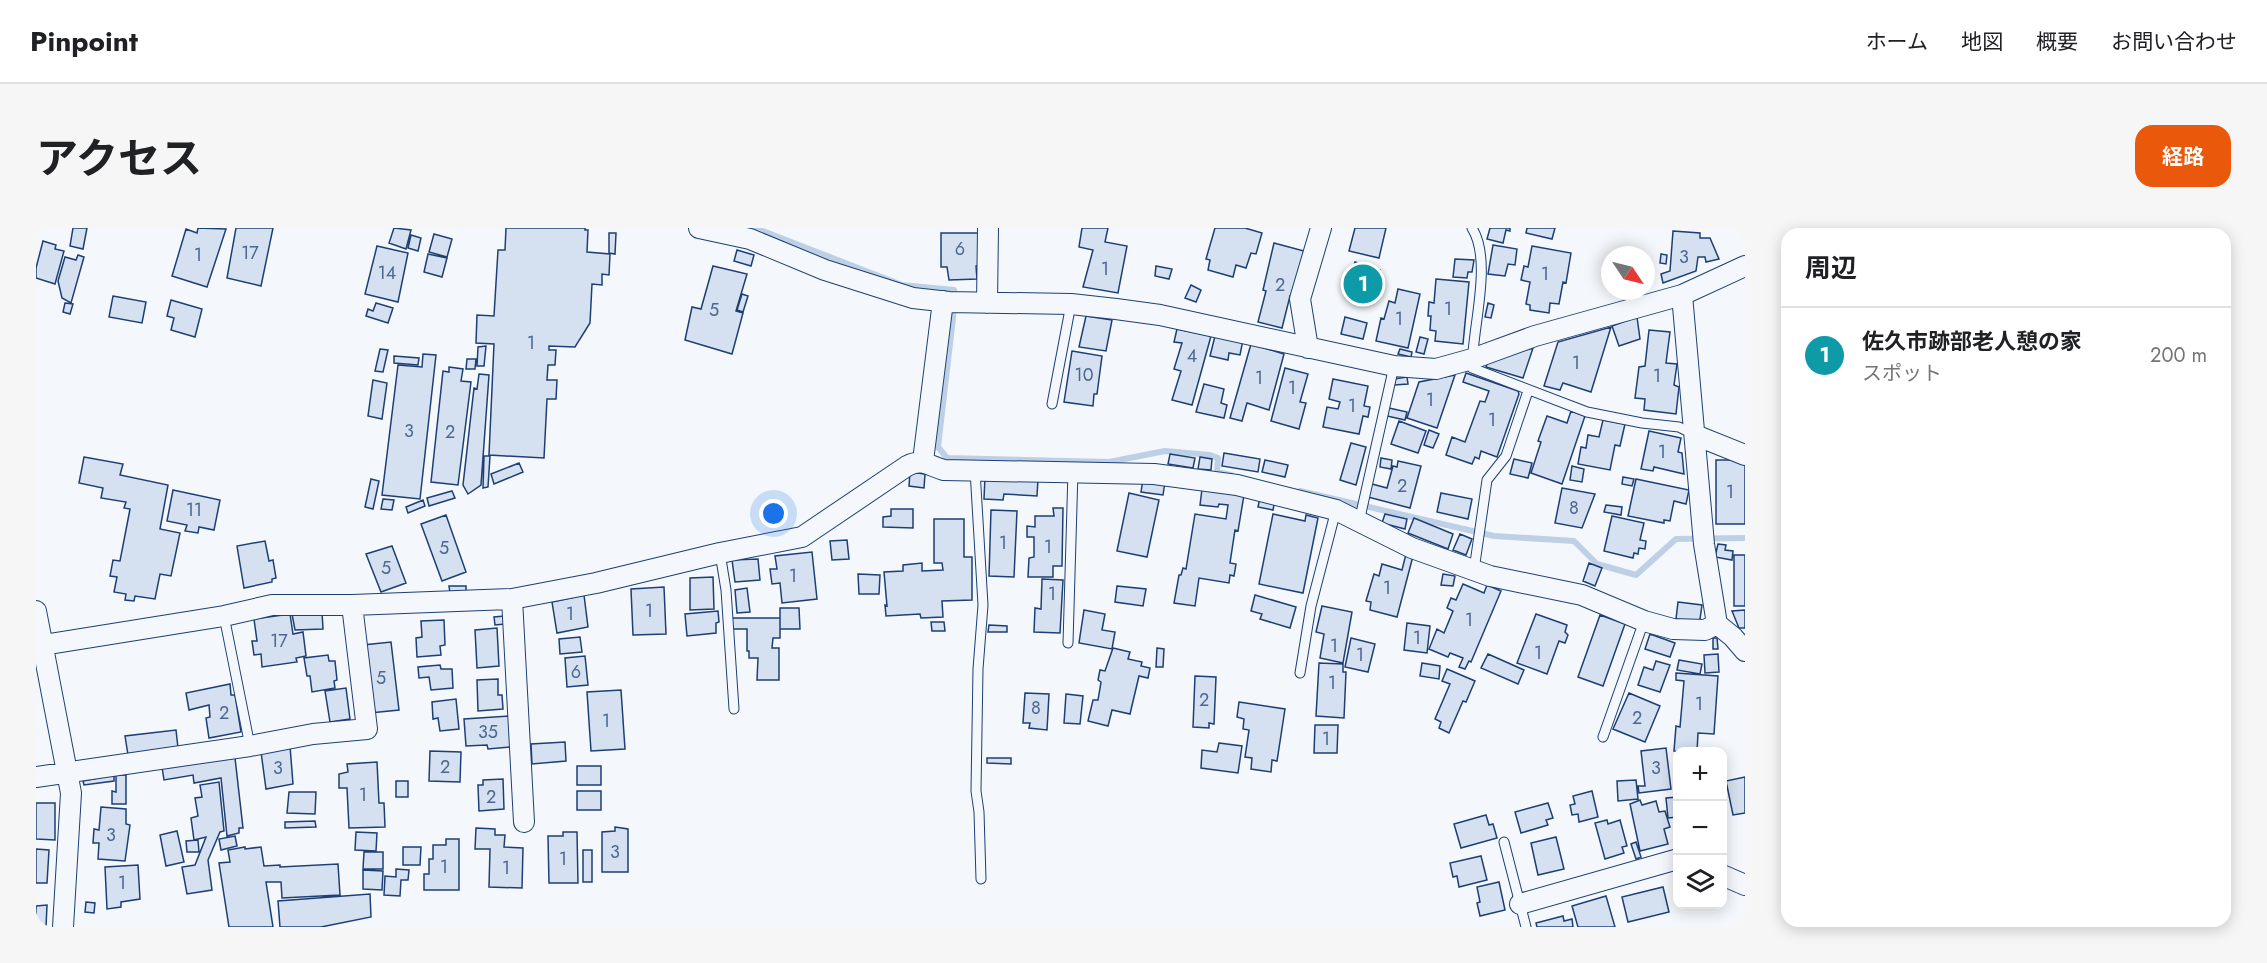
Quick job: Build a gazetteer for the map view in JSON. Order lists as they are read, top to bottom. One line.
{"house_numbers":["6","17","1","3","1","14","1","2","1","5","1","1","4","1","10","1","1","1","1","1","1","3","2","1","2","1","8","11","1","1","5","5","1","1","1","1","1","1","1","17","1","1","1","6","5","1","2","1","8","2","2","1","35","1","2","3","3","1","2","3","3","1","1","1","1"],"north":"bottom right","page":{"header":"Pinpoint","nav":["ホーム","地図","概要","お問い合わせ"],"title":"アクセス","buttons":"経路","heading":"周辺","pins":"1","list":[{"mark":"1","name":"佐久市跡部老人憩の家","note":"スポット","value":"200 m"}],"map_buttons":["+","−"]}}
